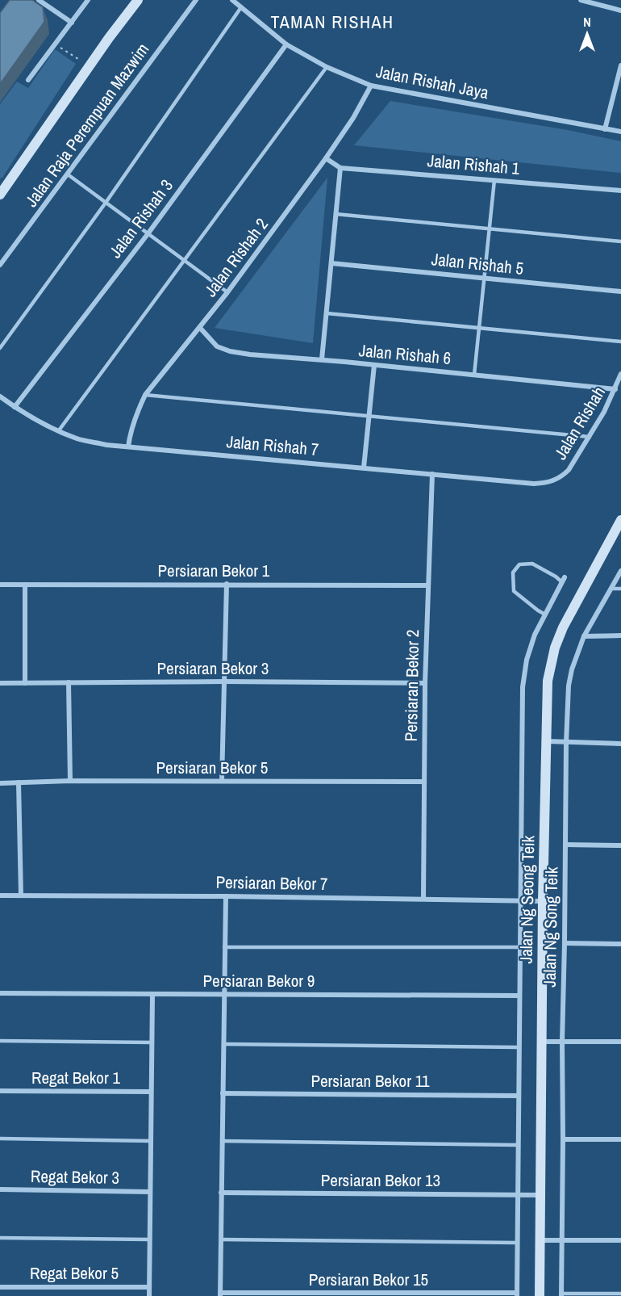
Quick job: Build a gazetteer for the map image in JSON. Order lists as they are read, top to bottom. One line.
{"streets":{"main road":["Jalan Ng Seong Teik"],"street":["Jalan Rishah Jaya","Jalan Raja Perempuan Mazwim","Jalan Rishah 1","Jalan Rishah 3","Jalan Rishah 2","Jalan Rishah 5","Jalan Rishah 6","Jalan Rishah","Jalan Rishah 7","Persiaran Bekor 1","Persiaran Bekor 3","Persiaran Bekor 2","Persiaran Bekor 5","Persiaran Bekor 7","Jalan Ng Song Teik","Persiaran Bekor 9","Regat Bekor 1","Persiaran Bekor 11","Regat Bekor 3","Persiaran Bekor 13","Regat Bekor 5","Persiaran Bekor 15"]},"crossings":[["Jalan Rishah Jaya","Jalan Rishah 3"],["Jalan Rishah Jaya","Jalan Rishah 2"],["Jalan Rishah 1","Jalan Rishah 2"],["Jalan Rishah 3","Jalan Rishah 7"],["Jalan Rishah 2","Jalan Rishah 6"],["Jalan Rishah 2","Jalan Rishah 7"],["Jalan Rishah 6","Jalan Rishah"],["Jalan Rishah","Jalan Rishah 7"],["Jalan Rishah 7","Persiaran Bekor 2"],["Persiaran Bekor 1","Persiaran Bekor 2"],["Persiaran Bekor 3","Persiaran Bekor 2"],["Persiaran Bekor 2","Persiaran Bekor 5"],["Persiaran Bekor 2","Persiaran Bekor 7"],["Persiaran Bekor 7","Jalan Ng Seong Teik"],["Jalan Ng Seong Teik","Persiaran Bekor 9"],["Jalan Ng Seong Teik","Persiaran Bekor 11"],["Jalan Ng Seong Teik","Persiaran Bekor 13"],["Jalan Ng Seong Teik","Persiaran Bekor 15"]],"districts":["TAMAN RISHAH"],"north":"top"}
